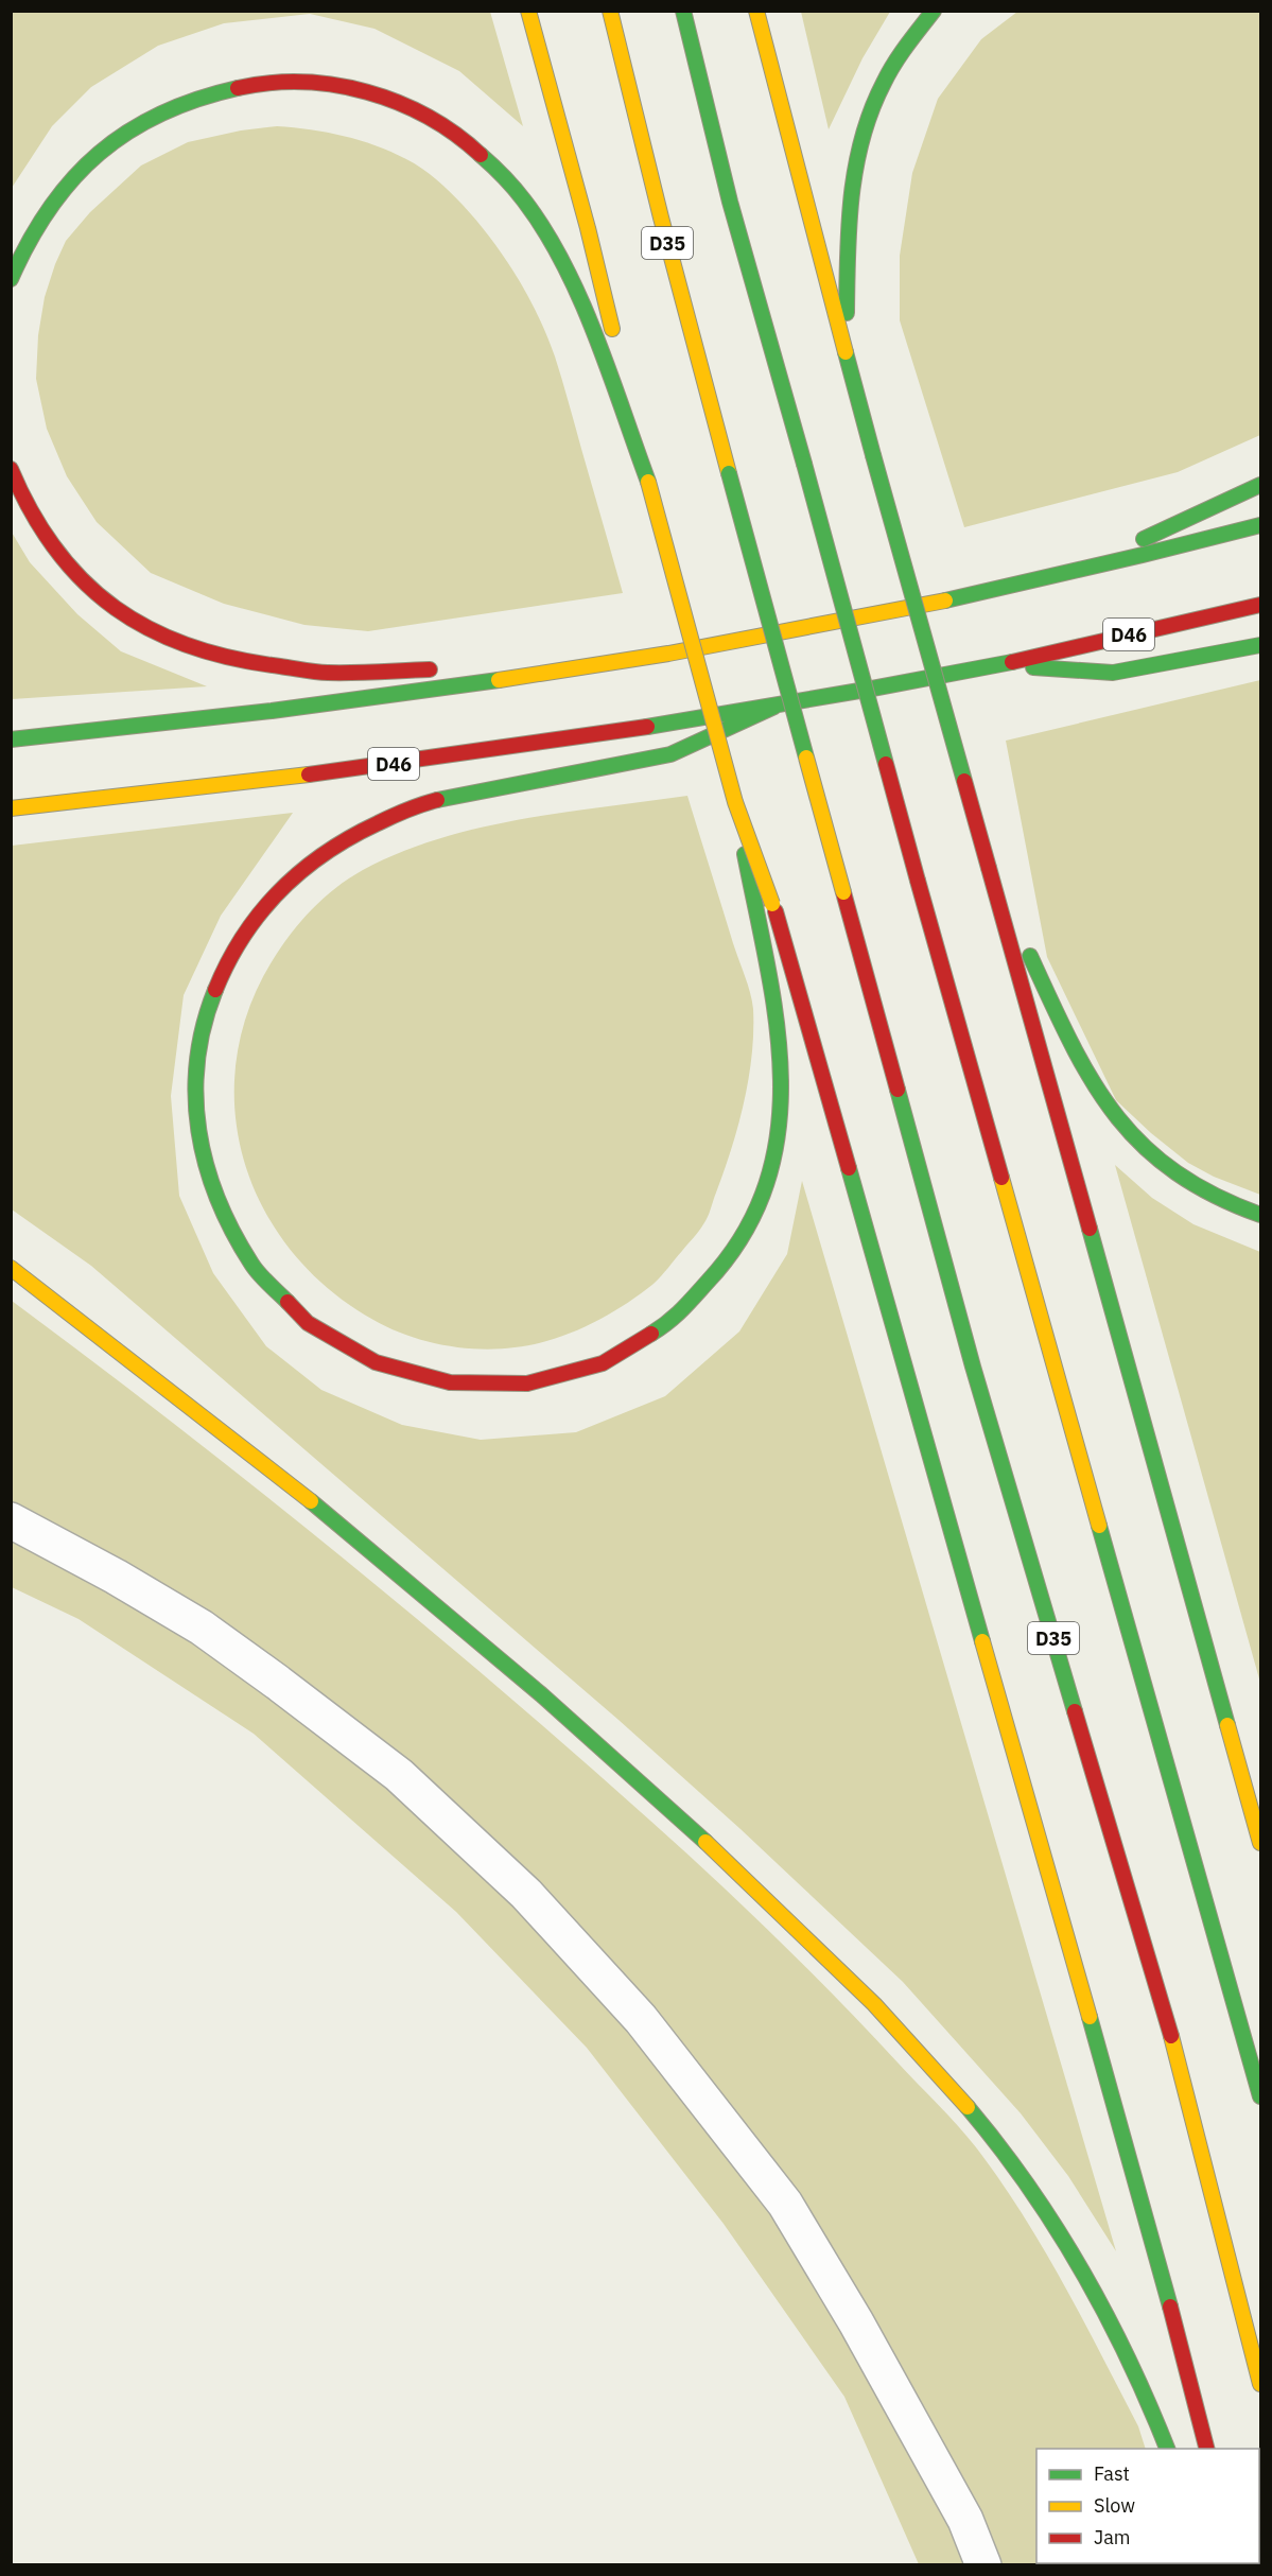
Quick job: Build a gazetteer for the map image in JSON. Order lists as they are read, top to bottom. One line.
{"streets":{"highway":["D35","D46"]},"legend":["Fast","Slow","Jam"]}
